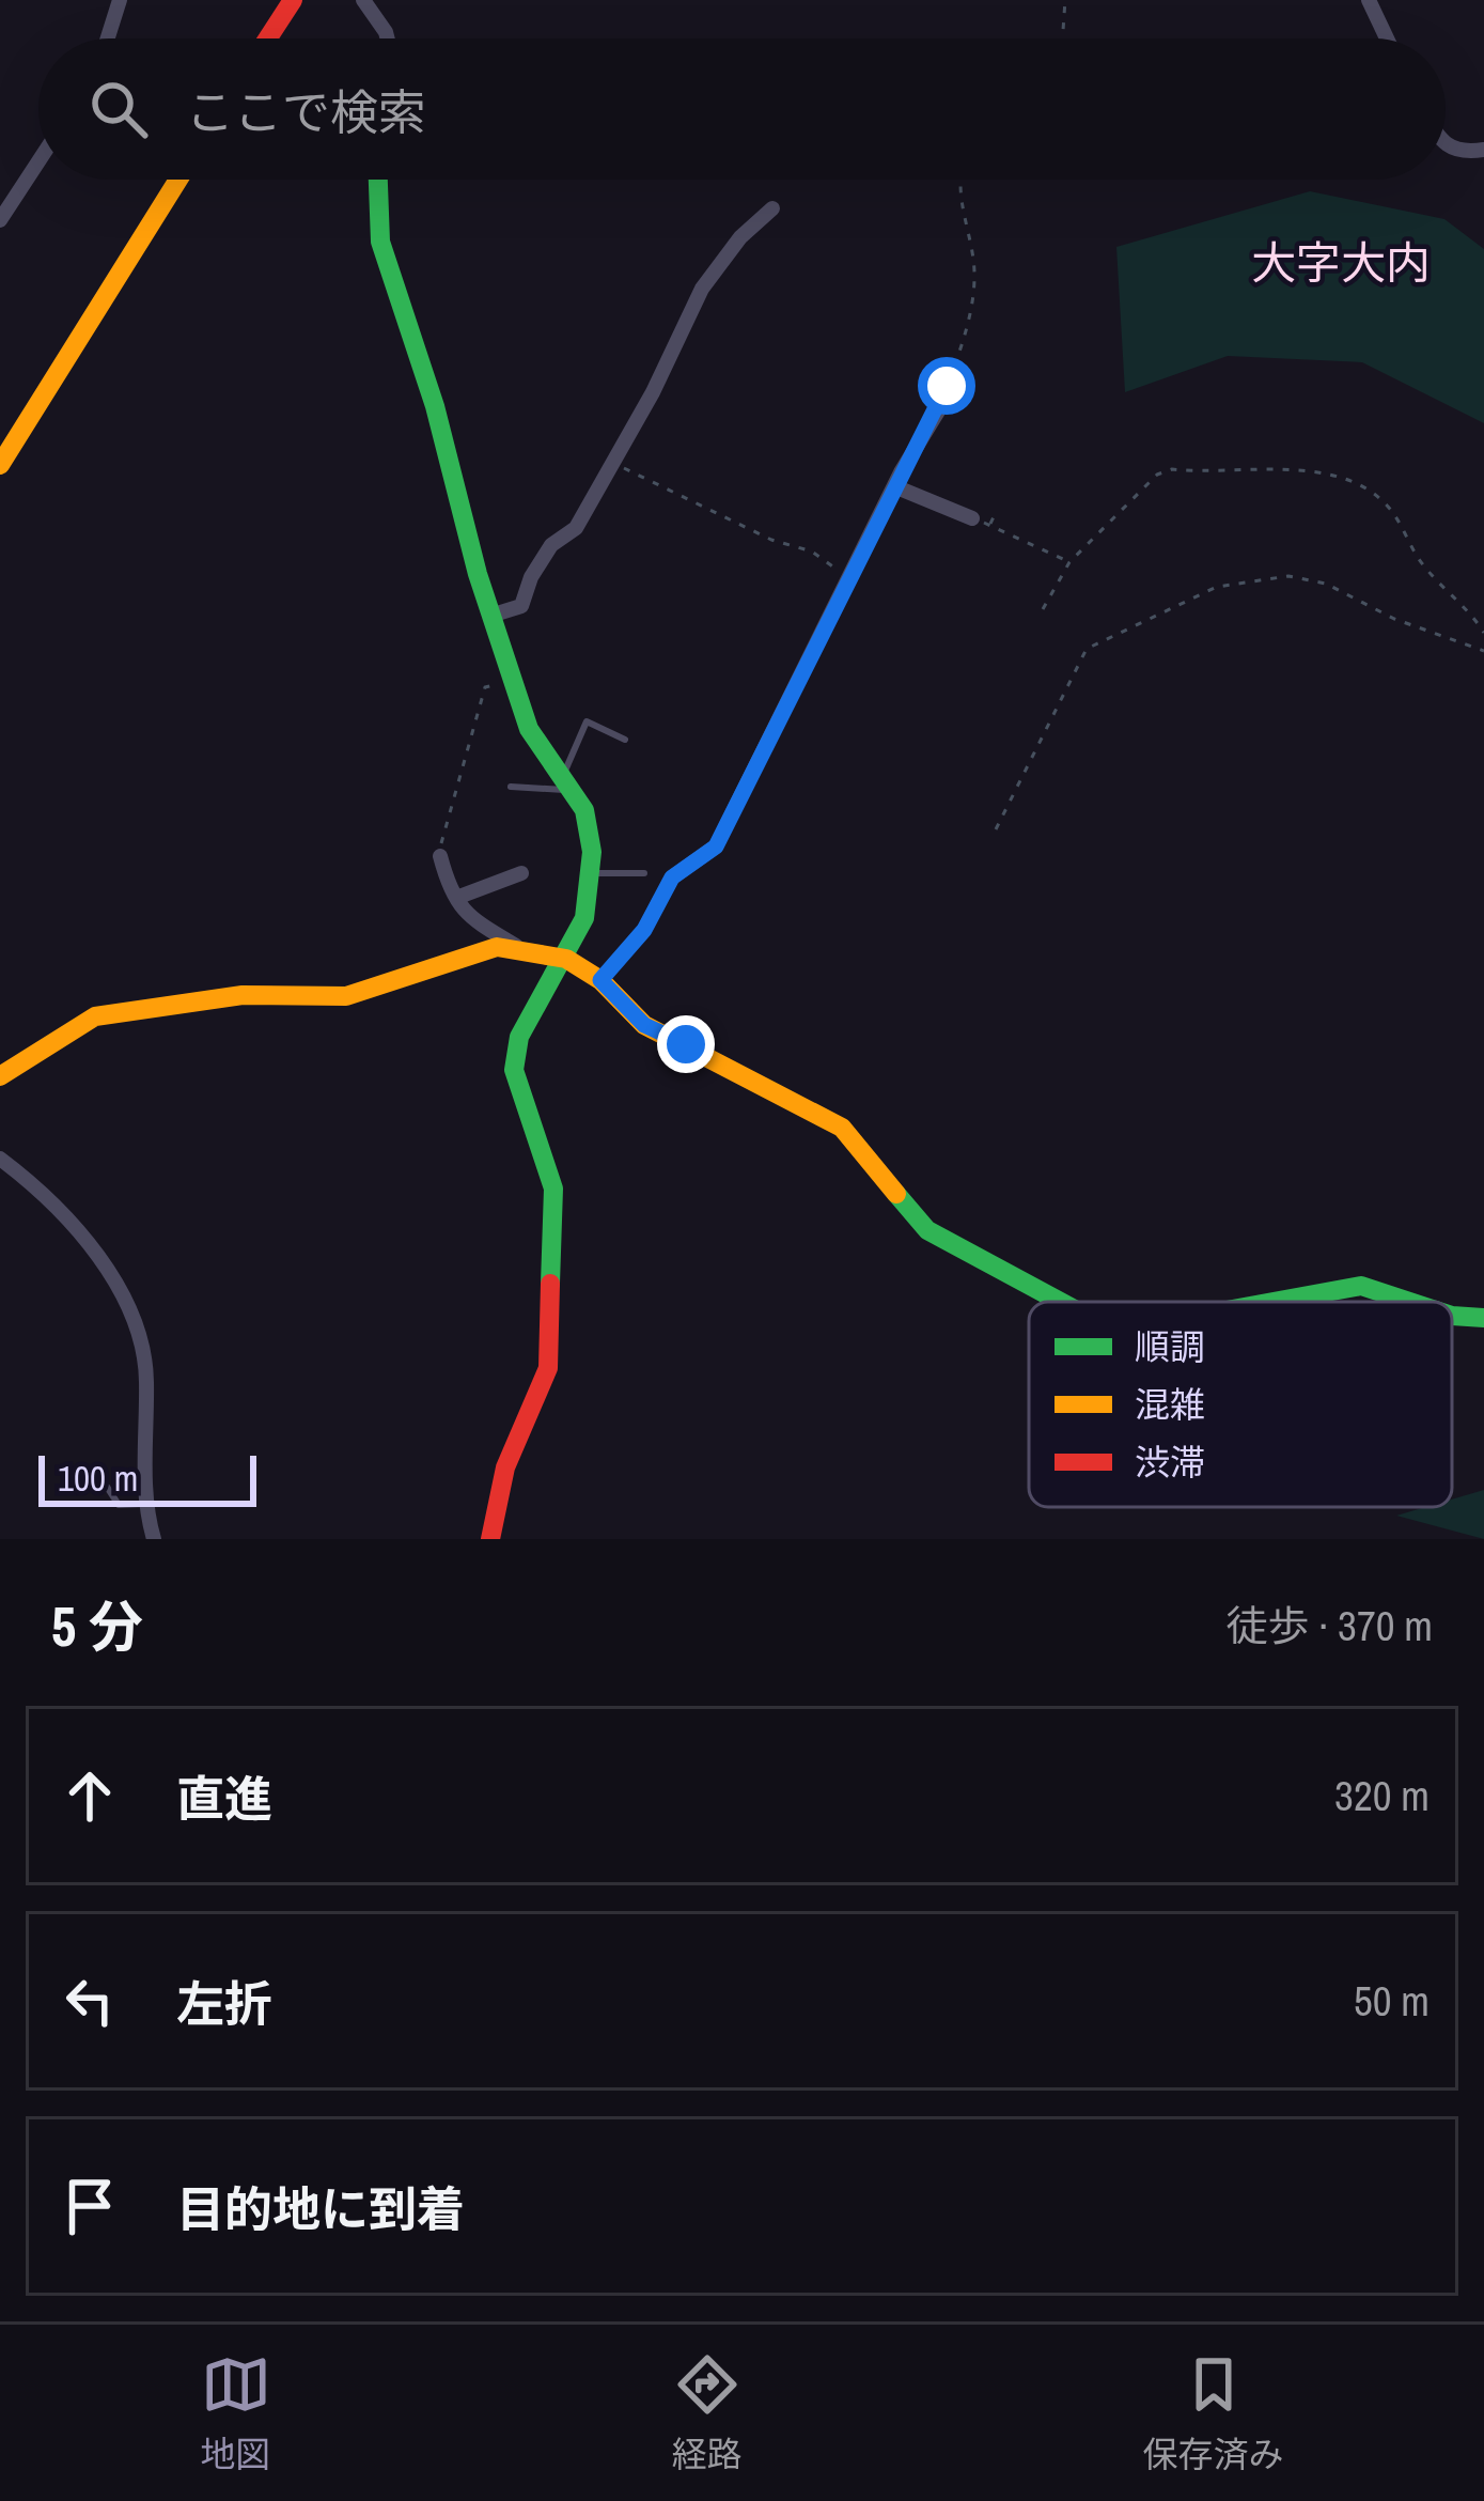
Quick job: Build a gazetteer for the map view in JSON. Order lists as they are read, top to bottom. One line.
{"districts":["大字大内"],"legend":["順調","混雑","渋滞"],"scale_bar":"100 m","page":{"search":"ここで検索","scale":"100 m","heading":["5 分","徒歩 · 370 m"],"list":[["直進","320 m"],["左折","50 m"],"目的地に到着"],"nav":["地図","経路","保存済み"]}}
